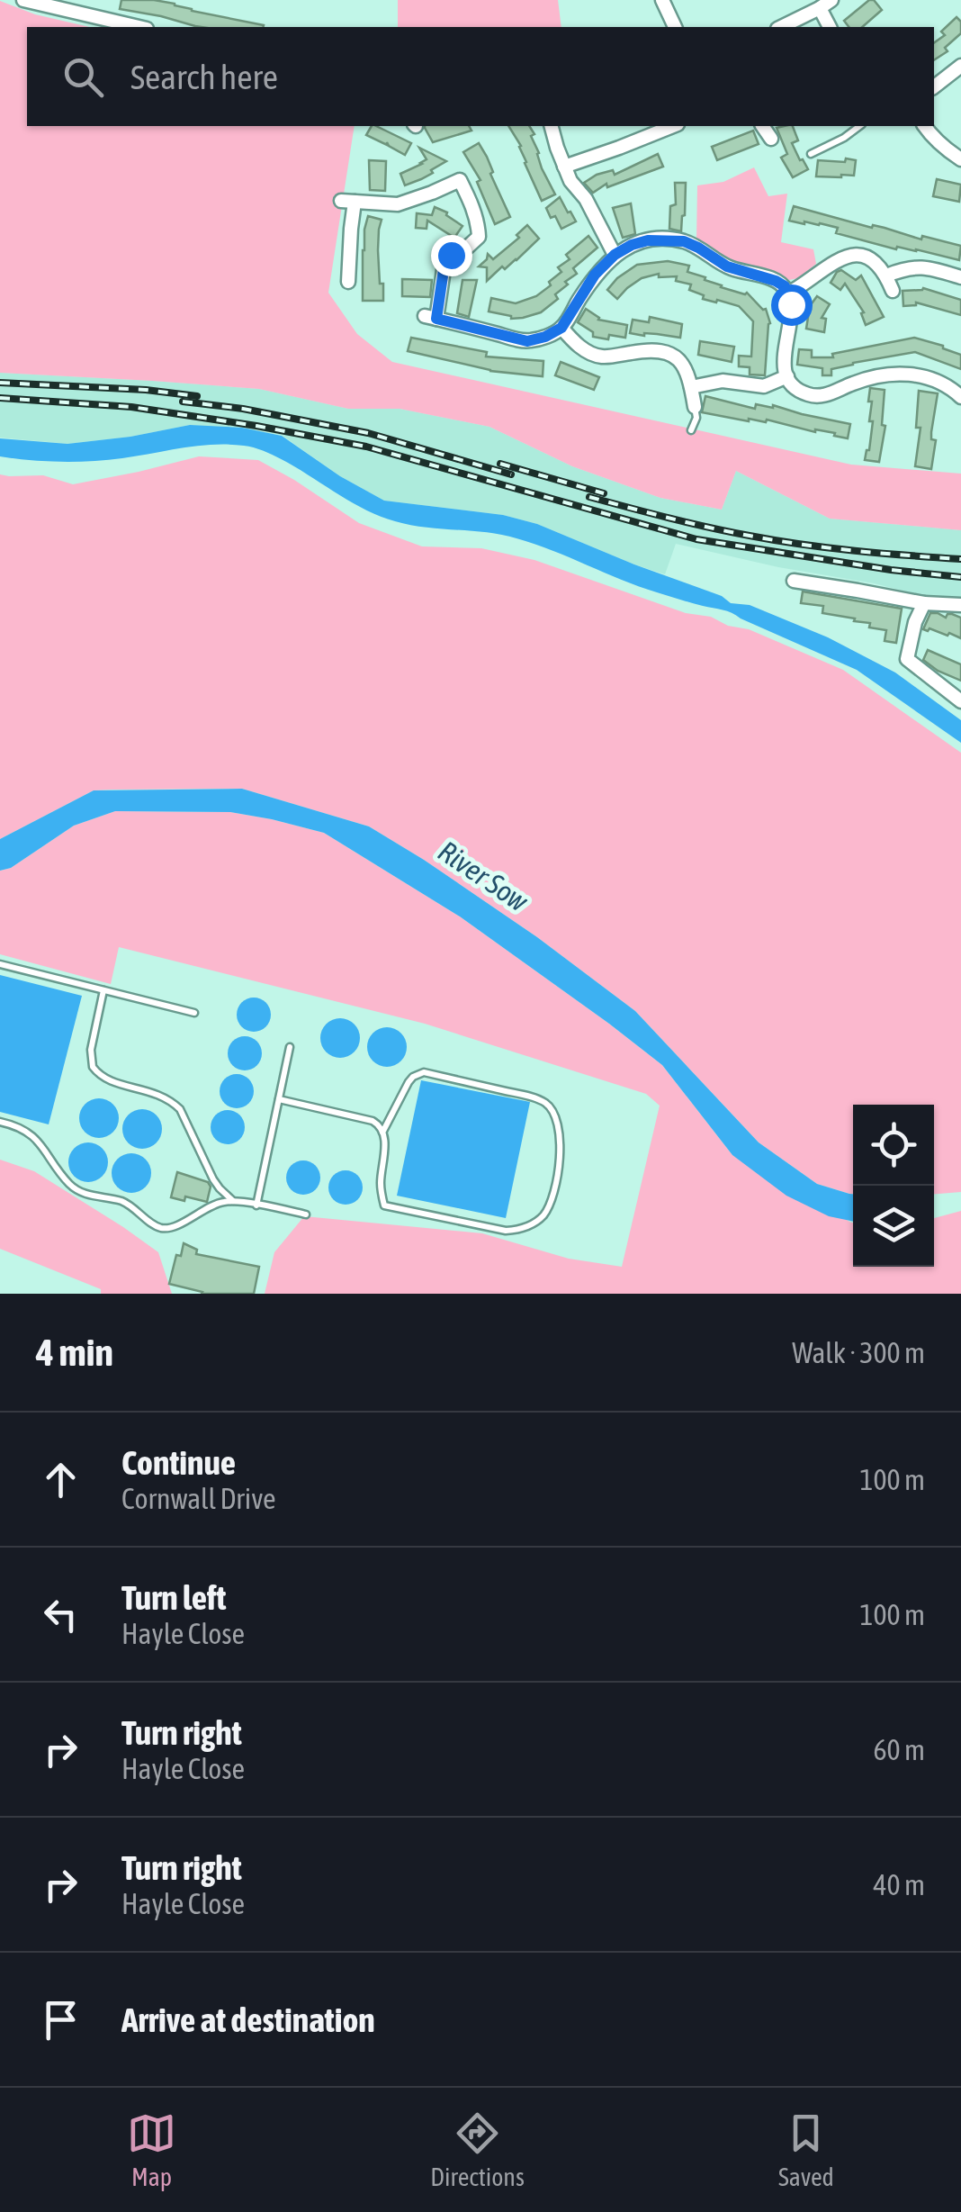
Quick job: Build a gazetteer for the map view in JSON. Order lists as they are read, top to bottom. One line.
{"water":["River Sow"],"page":{"search":"Search here","heading":["4 min","Walk · 300 m"],"list":[["Continue","Cornwall Drive","100 m"],["Turn left","Hayle Close","100 m"],["Turn right","Hayle Close","60 m"],["Turn right","Hayle Close","40 m"],"Arrive at destination"],"nav":["Map","Directions","Saved"]}}
